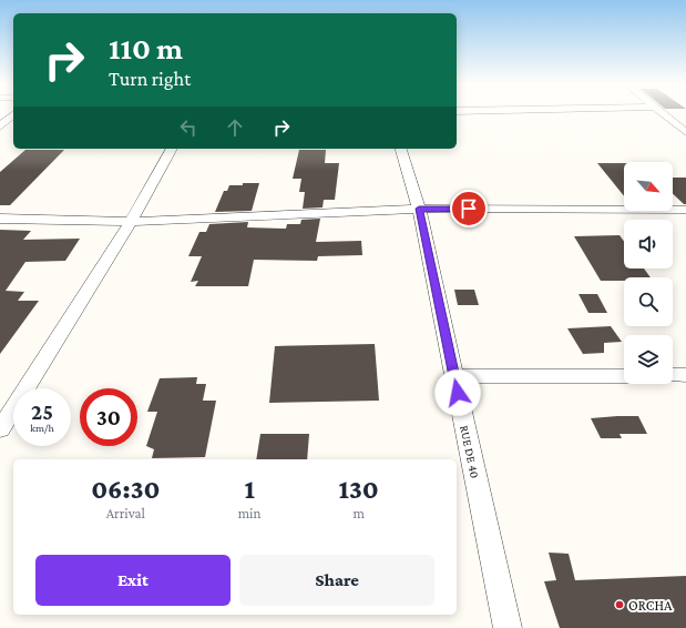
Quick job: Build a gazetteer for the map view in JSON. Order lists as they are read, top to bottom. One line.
{"streets":{"street":["RUE DE 40"]},"places":["ORCHA"],"north":"bottom right","page":{"turn":["110 m","Turn right"],"speed":"25 km/h","limit":"30","eta":["06:30","Arrival","1","min","130","m"],"buttons":["Exit","Share"]}}
